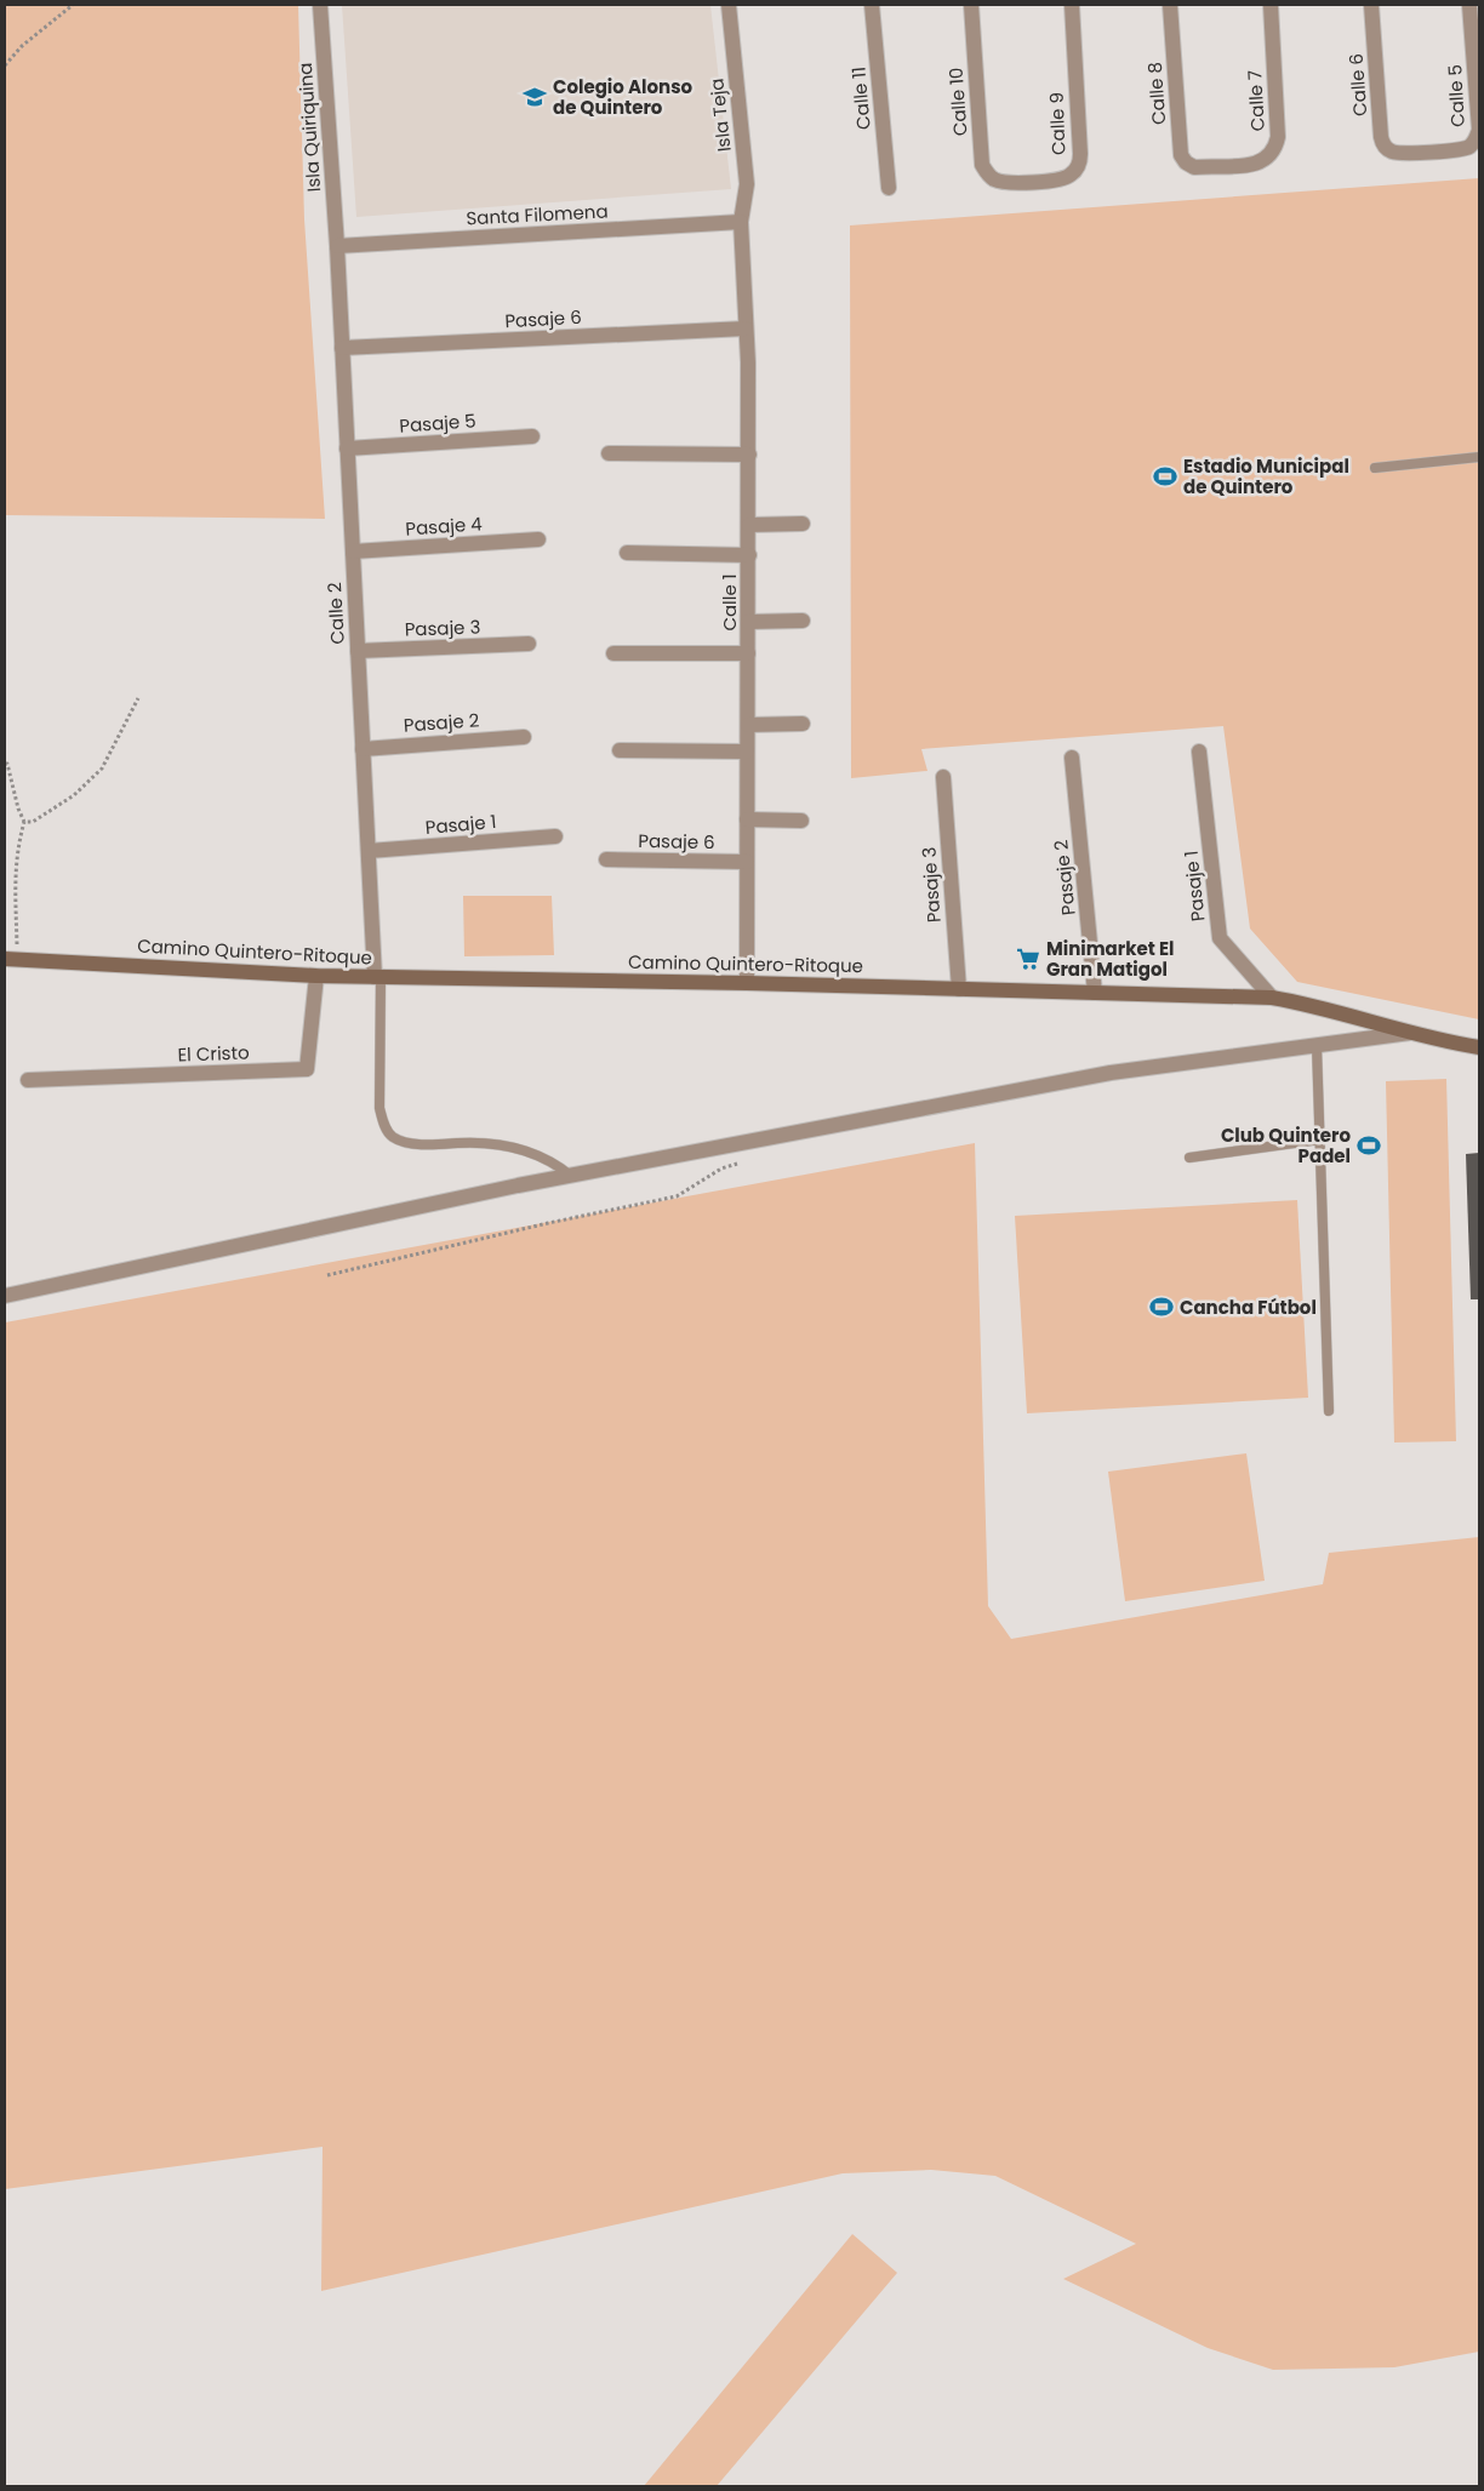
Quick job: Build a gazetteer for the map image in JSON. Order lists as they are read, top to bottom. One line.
{"streets":{"main road":["Camino Quintero-Ritoque"],"street":["Calle 6","Calle 8","Calle 5","Calle 11","Calle 7","Calle 10","Isla Teja","Calle 9","Isla Quiriquina","Santa Filomena","Pasaje 6","Pasaje 5","Pasaje 4","Calle 1","Calle 2","Pasaje 3","Pasaje 2","Pasaje 1","El Cristo"]},"crossings":[["Calle 6","Calle 5"],["Calle 8","Calle 7"],["Calle 10","Calle 9"],["Isla Teja","Santa Filomena"],["Isla Teja","Calle 1"],["Isla Quiriquina","Santa Filomena"],["Isla Quiriquina","Calle 2"],["Santa Filomena","Calle 1"],["Santa Filomena","Calle 2"],["Pasaje 6","Calle 1"],["Pasaje 6","Calle 2"],["Pasaje 5","Calle 2"],["Pasaje 4","Calle 2"],["Calle 1","Camino Quintero-Ritoque"],["Calle 2","Pasaje 3"],["Calle 2","Pasaje 2"],["Calle 2","Pasaje 1"],["Calle 2","Camino Quintero-Ritoque"],["Pasaje 3","Camino Quintero-Ritoque"],["Pasaje 2","Camino Quintero-Ritoque"],["Pasaje 1","Camino Quintero-Ritoque"],["Camino Quintero-Ritoque","El Cristo"]],"places":{"school or university":["Colegio Alonso de Quintero"],"sports":["Estadio Municipal de Quintero","Club Quintero Padel","Cancha Fútbol"],"supermarket":["Minimarket El Gran Matigol"]}}
